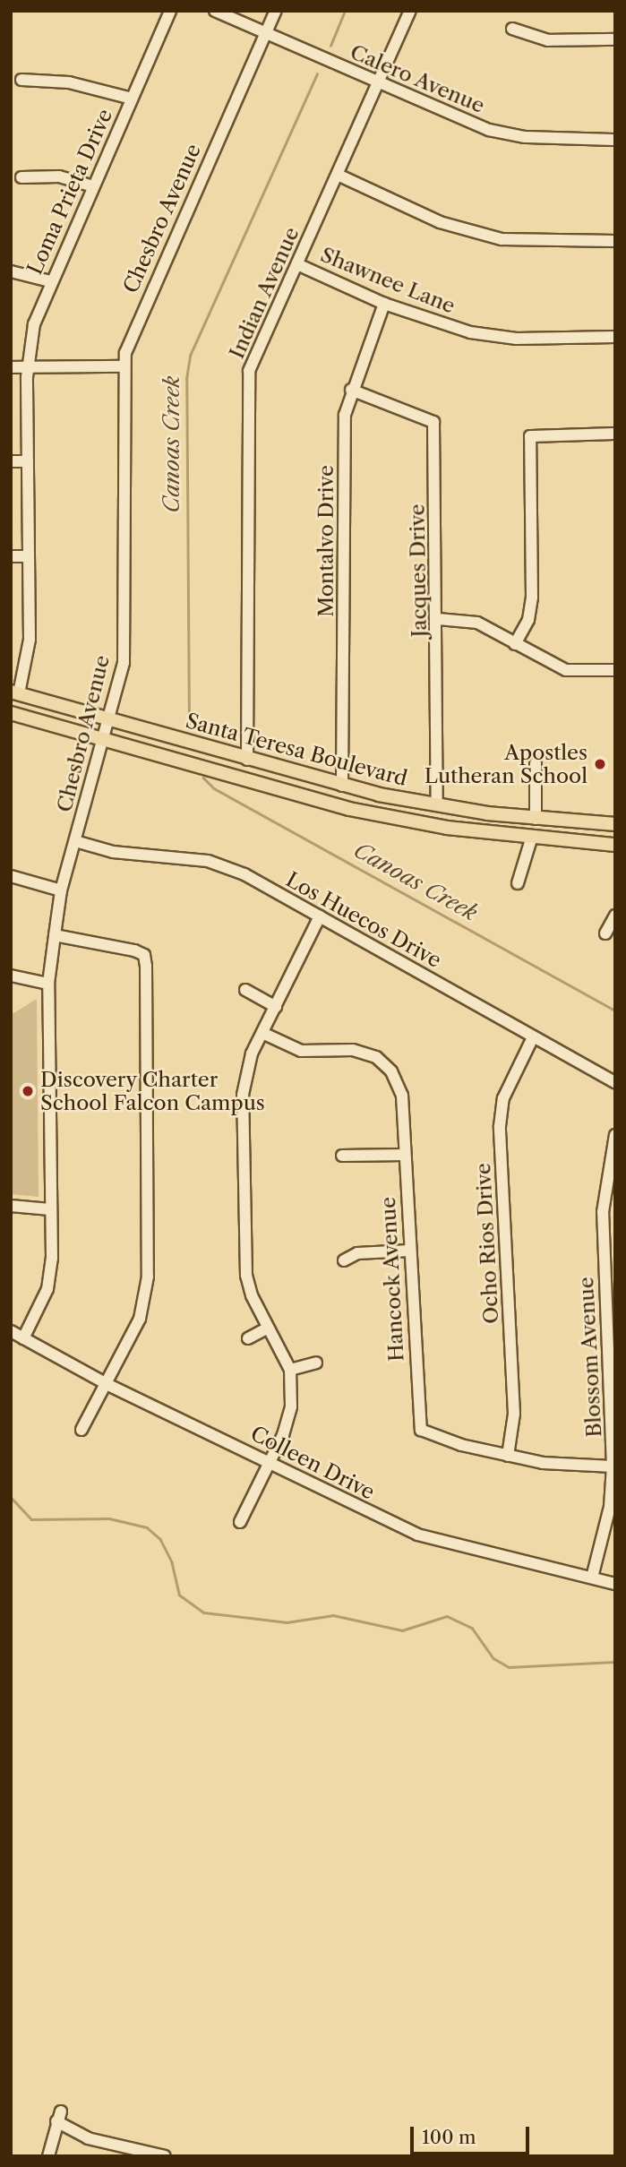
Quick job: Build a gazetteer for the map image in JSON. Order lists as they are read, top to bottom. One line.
{"streets":{"main road":["Santa Teresa Boulevard"],"street":["Calero Avenue","Loma Prieta Drive","Chesbro Avenue","Shawnee Lane","Indian Avenue","Montalvo Drive","Jacques Drive","Los Huecos Drive","Ocho Rios Drive","Hancock Avenue","Blossom Avenue","Colleen Drive"]},"crossings":[["Calero Avenue","Chesbro Avenue"],["Calero Avenue","Indian Avenue"],["Loma Prieta Drive","Santa Teresa Boulevard"],["Chesbro Avenue","Santa Teresa Boulevard"],["Chesbro Avenue","Los Huecos Drive"],["Chesbro Avenue","Colleen Drive"],["Shawnee Lane","Indian Avenue"],["Shawnee Lane","Montalvo Drive"],["Indian Avenue","Santa Teresa Boulevard"],["Montalvo Drive","Jacques Drive"],["Montalvo Drive","Santa Teresa Boulevard"],["Jacques Drive","Santa Teresa Boulevard"],["Los Huecos Drive","Ocho Rios Drive"],["Ocho Rios Drive","Hancock Avenue"],["Hancock Avenue","Blossom Avenue"],["Blossom Avenue","Colleen Drive"]],"water":["Canoas Creek"],"places":["Apostles Lutheran School","Discovery Charter School Falcon Campus"],"scale_bar":"100 m"}
